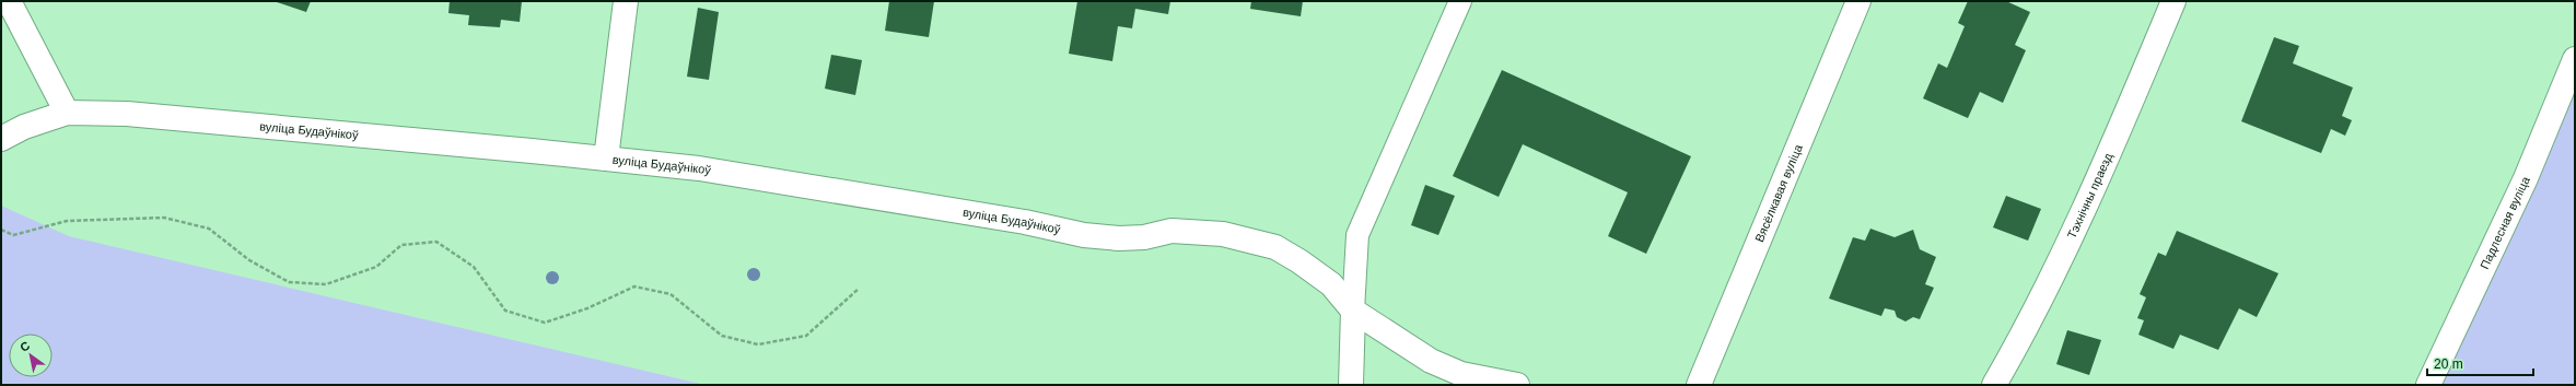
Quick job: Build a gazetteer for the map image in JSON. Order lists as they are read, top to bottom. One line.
{"streets":{"street":["вуліца Будаўнікоў","Вясёлкавая вуліца","Тэхнічны праезд","Падлесная вуліца"]},"scale_bar":"20 m","north":"top left"}
